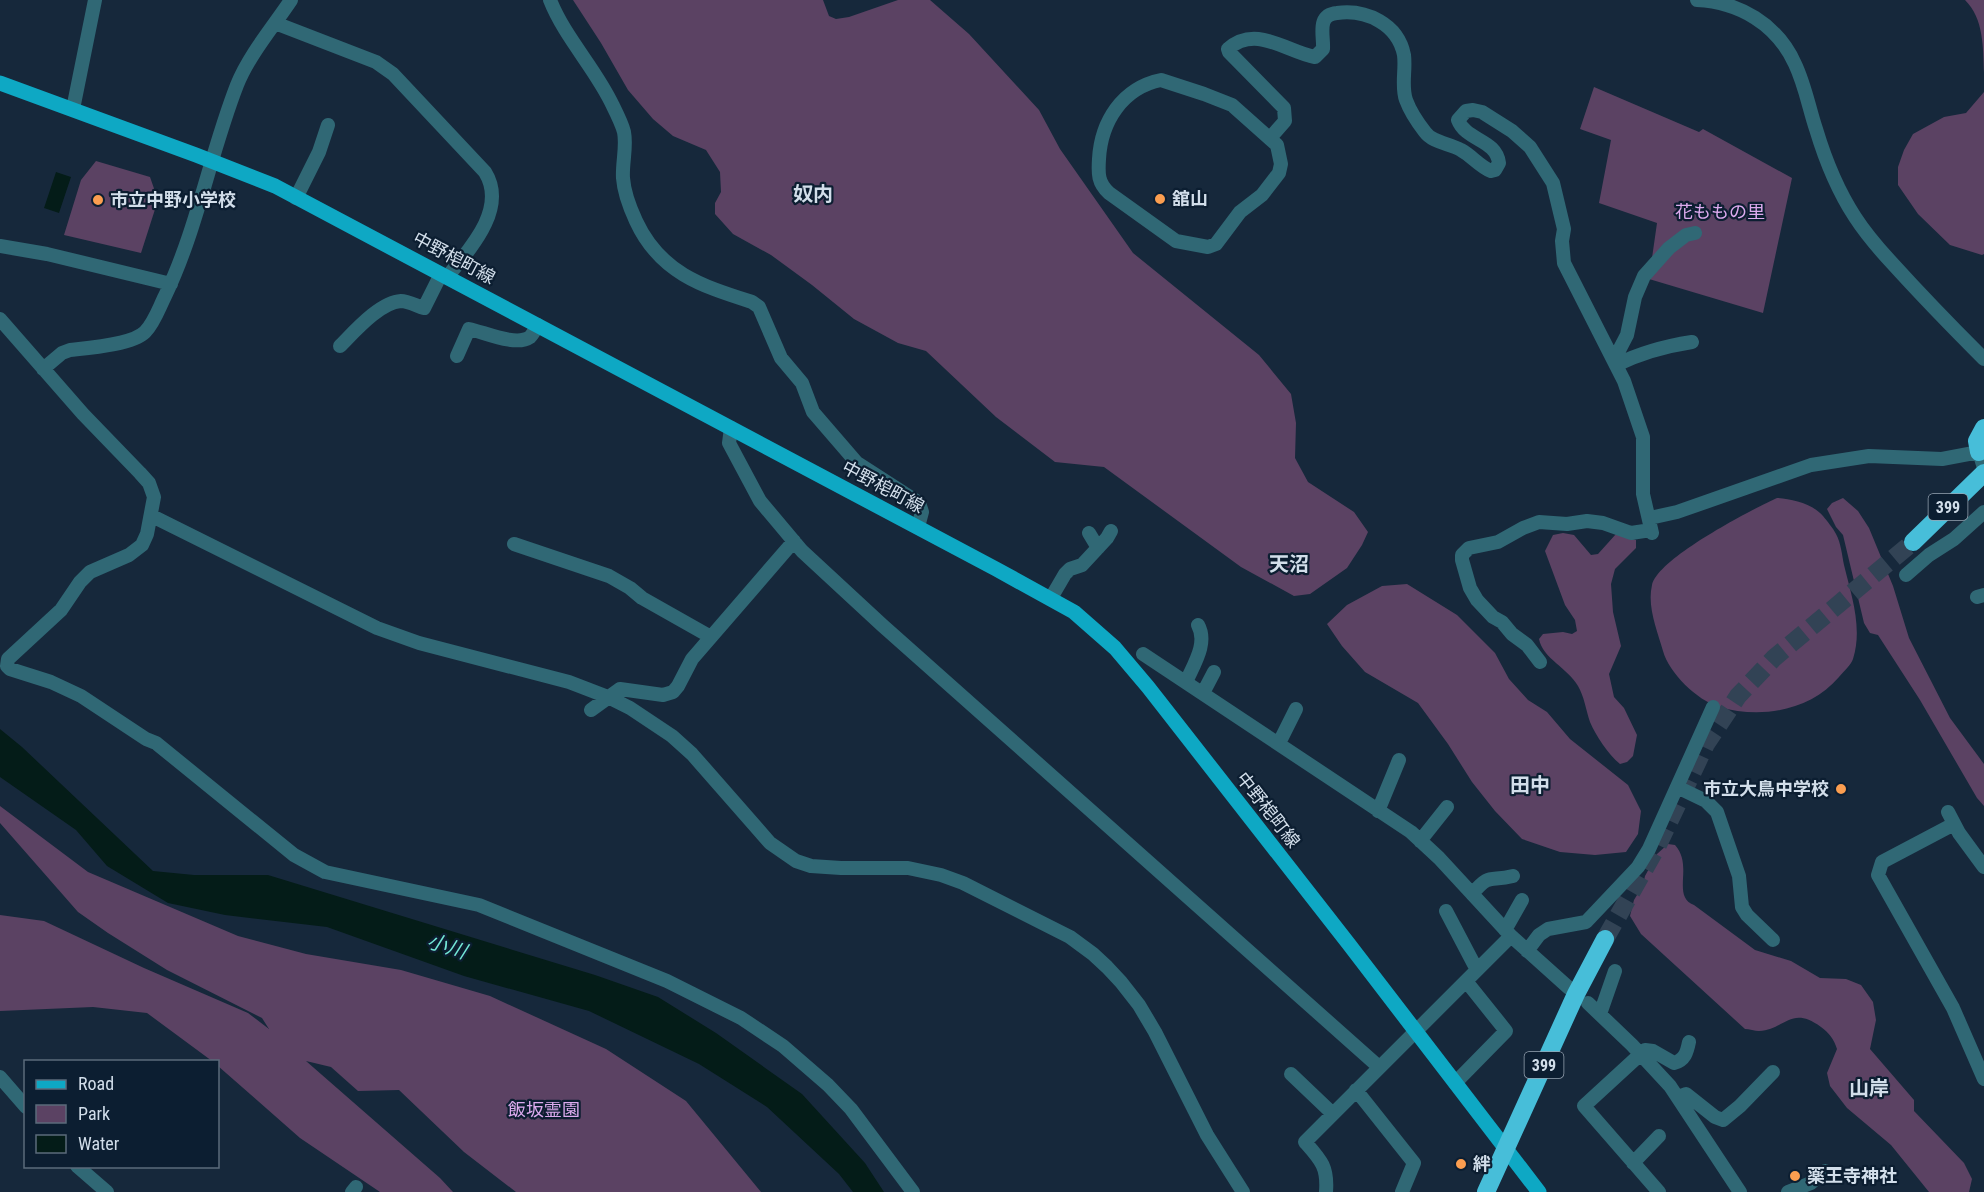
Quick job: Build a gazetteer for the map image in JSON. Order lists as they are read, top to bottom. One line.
{"streets":{"highway":["399"],"main road":["中野梍町線"]},"crossings":[["中野梍町線","399"]],"districts":["奴内","天沼","田中","山岸"],"water":["小川"],"parks":["花ももの里","飯坂霊園"],"places":["舘山","市立中野小学校","市立大鳥中学校","絆","薬王寺神社"],"legend":["Road","Park","Water"]}
